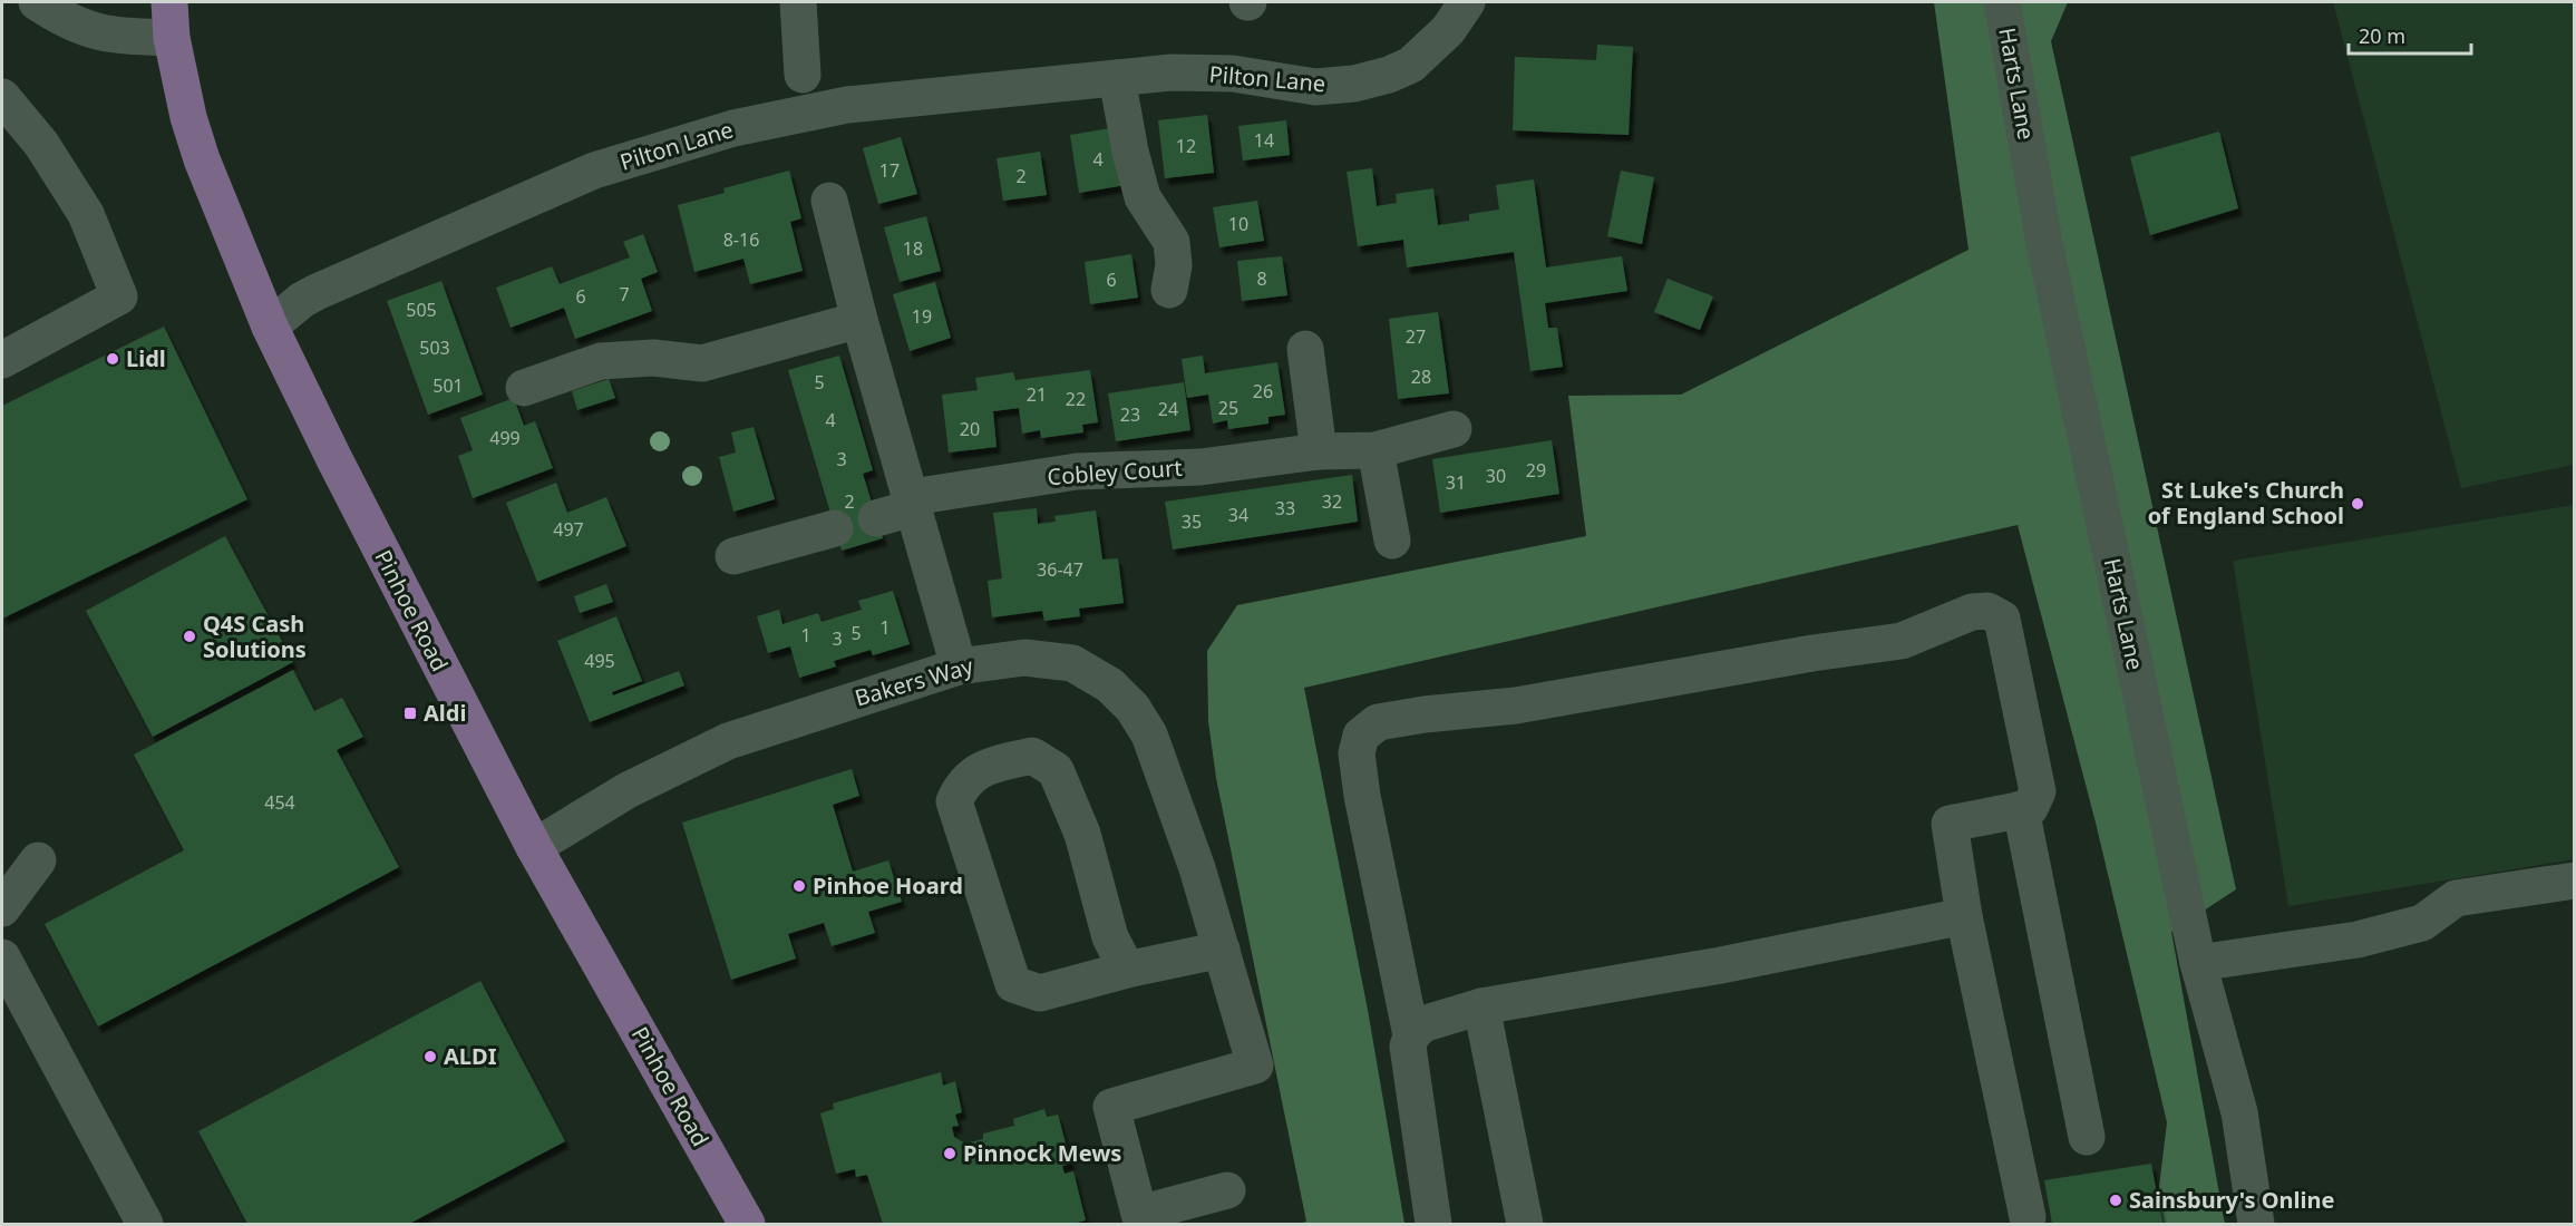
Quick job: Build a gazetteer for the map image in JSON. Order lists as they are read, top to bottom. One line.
{"streets":{"main road":["Pinhoe Road"],"street":["Pilton Lane","Harts Lane","Cobley Court","Bakers Way"]},"crossings":[["Pilton Lane","Pinhoe Road"],["Pinhoe Road","Bakers Way"]],"places":{"other":["Lidl","St Luke's Church of England School","Q4S Cash Solutions","Pinhoe Hoard","ALDI","Pinnock Mews","Sainsbury's Online"],"transit":["Aldi"]},"house_numbers":["14","12","4","17","2","10","8-16","18","8","6","7","6","505","19","27","503","28","5","501","26","21","22","25","24","23","4","20","499","3","29","30","31","2","32","33","34","35","497","36-47","1","5","1","3","495","454"],"scale_bar":"20 m"}
